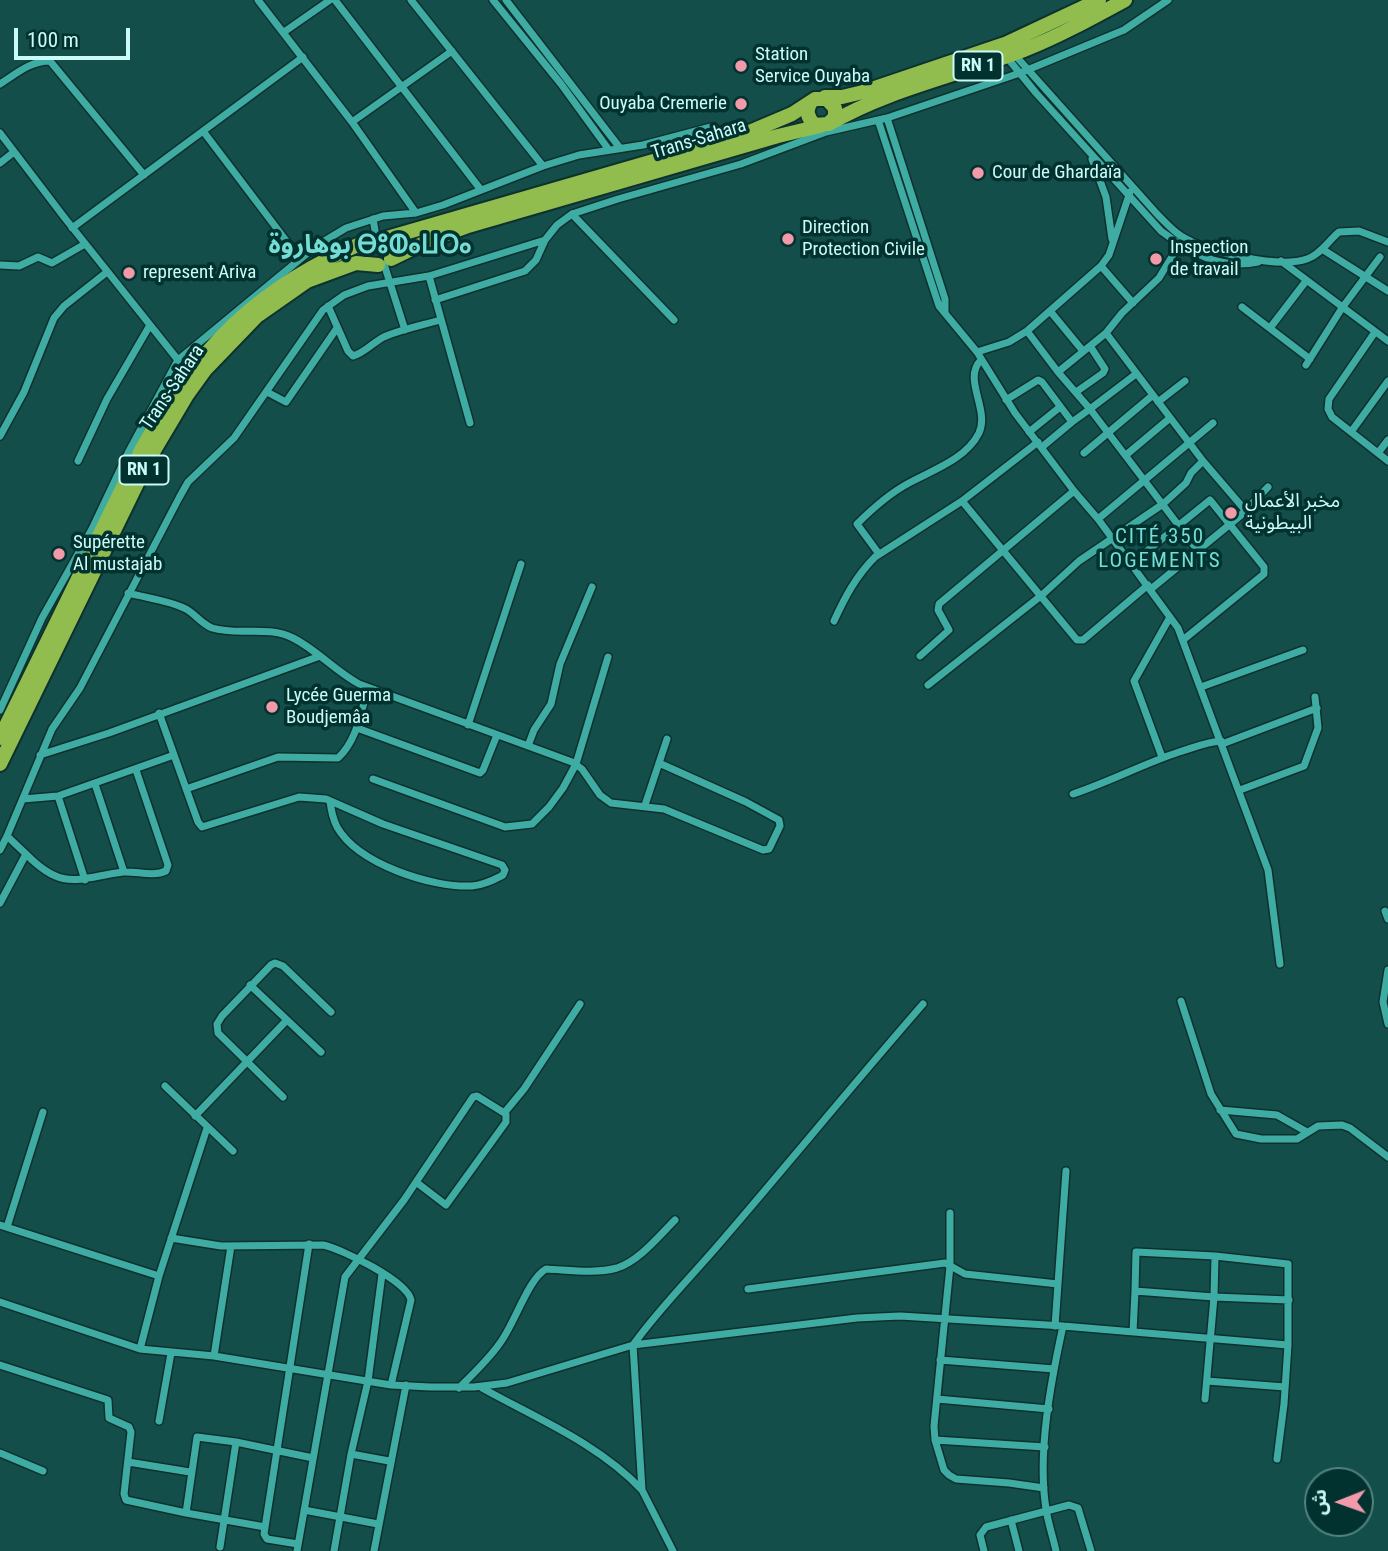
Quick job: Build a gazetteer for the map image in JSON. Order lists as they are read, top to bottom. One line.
{"streets":{"highway":["RN 1","Trans-Sahara"]},"districts":["بوهاروة ⴱⵓⵀⴰⵡⵔⴰ","CITÉ 350 LOGEMENTS"],"places":["Station Service Ouyaba","Ouyaba Cremerie","Cour de Ghardaïa","Direction Protection Civile","Inspection de travail","represent Ariva","مخبر الأعمال البيطونية","Supérette Al mustajab","Lycée Guerma Boudjemâa"],"scale_bar":"100 m","north":"left"}
